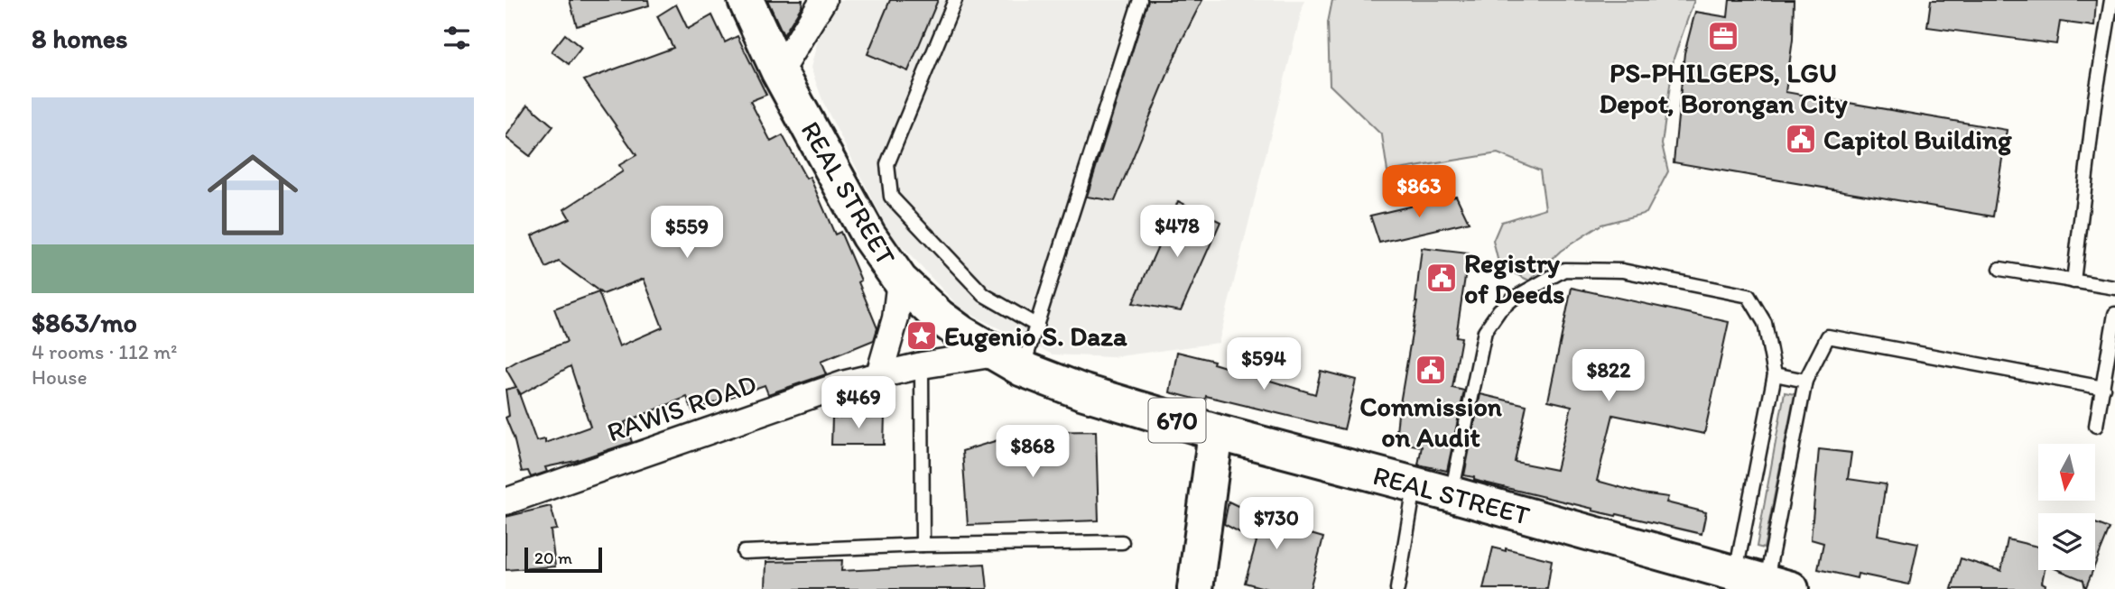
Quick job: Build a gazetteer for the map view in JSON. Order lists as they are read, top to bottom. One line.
{"streets":{"main road":["REAL STREET","670"],"street":["RAWIS ROAD"]},"crossings":[["REAL STREET","RAWIS ROAD"]],"places":{"office":["PS-PHILGEPS, LGU Depot, Borongan City"],"public building":["Capitol Building","Registry of Deeds","Commission on Audit"],"place":["Eugenio S. Daza"]},"scale_bar":"20 m","north":"bottom","page":{"heading":"8 homes","list":[{"name":"$863/mo","note":"4 rooms · 112 m² · House"}],"price":["$863","$478","$559","$594","$822","$469","$868","$730"],"scale":"20 m"}}
